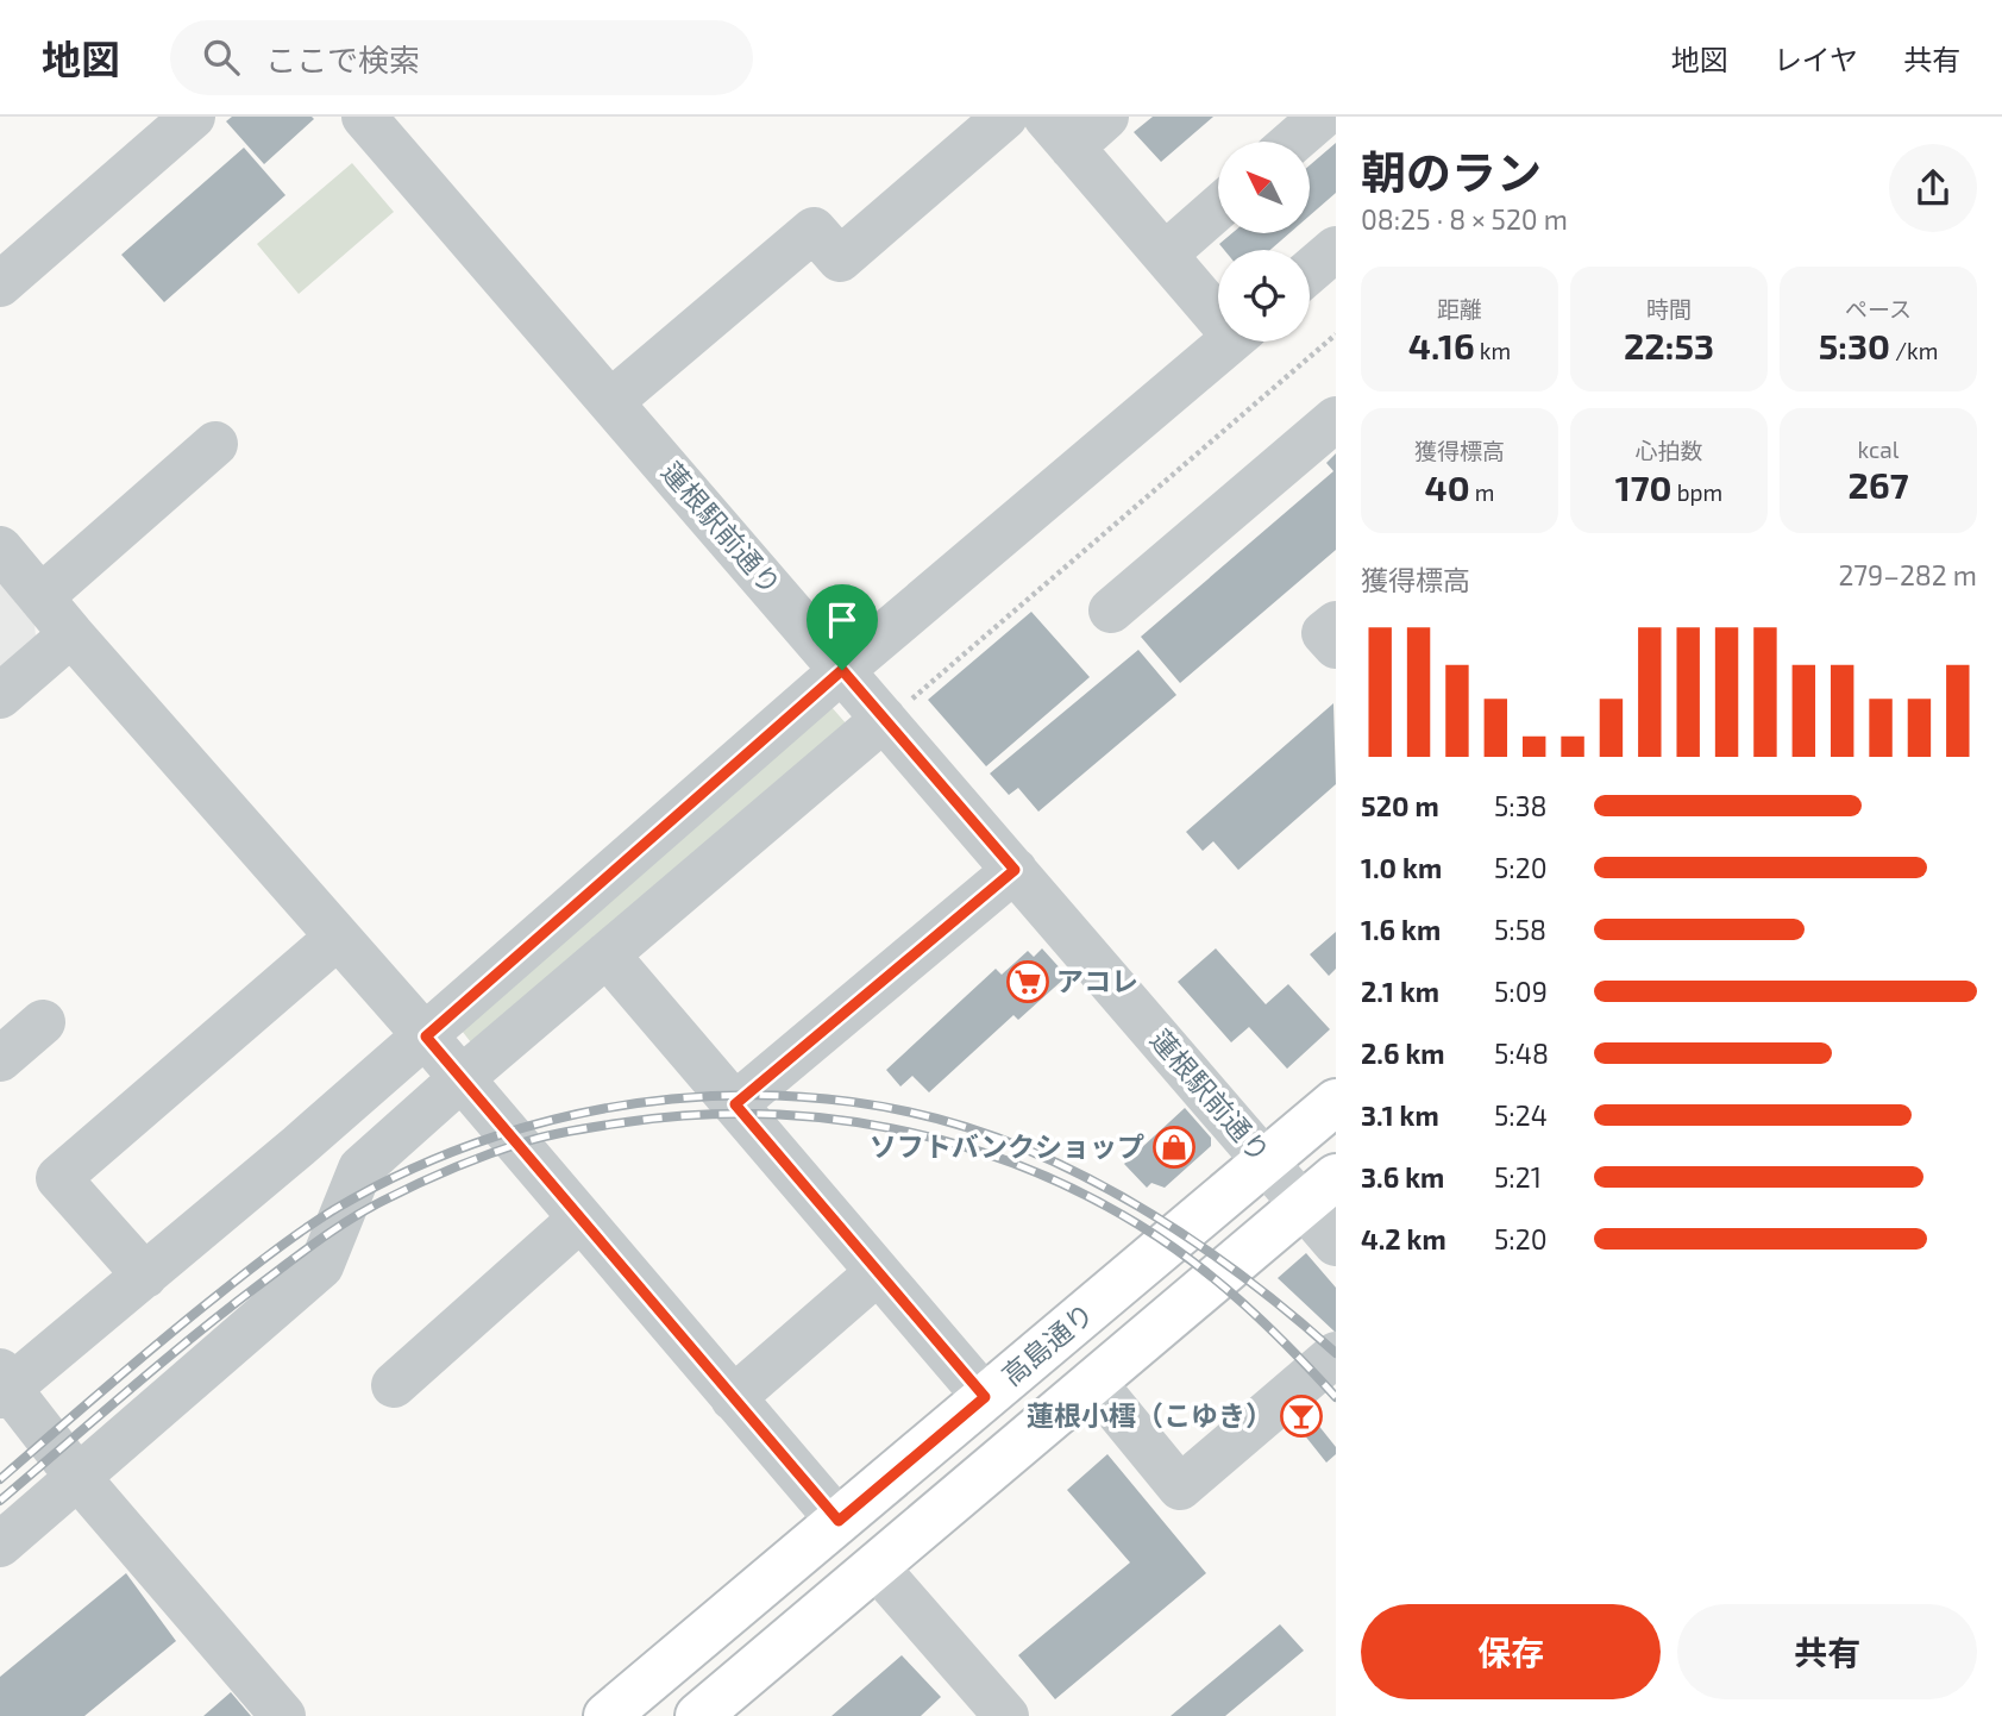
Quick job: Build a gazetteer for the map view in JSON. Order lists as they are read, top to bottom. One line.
{"streets":{"main road":["高島通り"],"street":["蓮根駅前通り"]},"crossings":[["蓮根駅前通り","高島通り"]],"places":{"supermarket":["アコレ"],"shop":["ソフトバンクショップ"],"bar":["蓮根小樰（こゆき）"]},"north":"top left","page":{"header":"地図","search":"ここで検索","nav":["地図","レイヤ","共有"],"heading":["朝のラン","08:25 · 8 × 520 m"],"stats":[["距離","4.16 km"],["時間","22:53"],["ペース","5:30 /km"],["獲得標高","40 m"],["心拍数","170 bpm"],["kcal","267"]],"chart":["獲得標高","279–282 m"],"list":[{"name":"520 m","note":"5:38"},{"name":"1.0 km","note":"5:20"},{"name":"1.6 km","note":"5:58"},{"name":"2.1 km","note":"5:09"},{"name":"2.6 km","note":"5:48"},{"name":"3.1 km","note":"5:24"},{"name":"3.6 km","note":"5:21"},{"name":"4.2 km","note":"5:20"}],"buttons":["保存","共有"]}}
